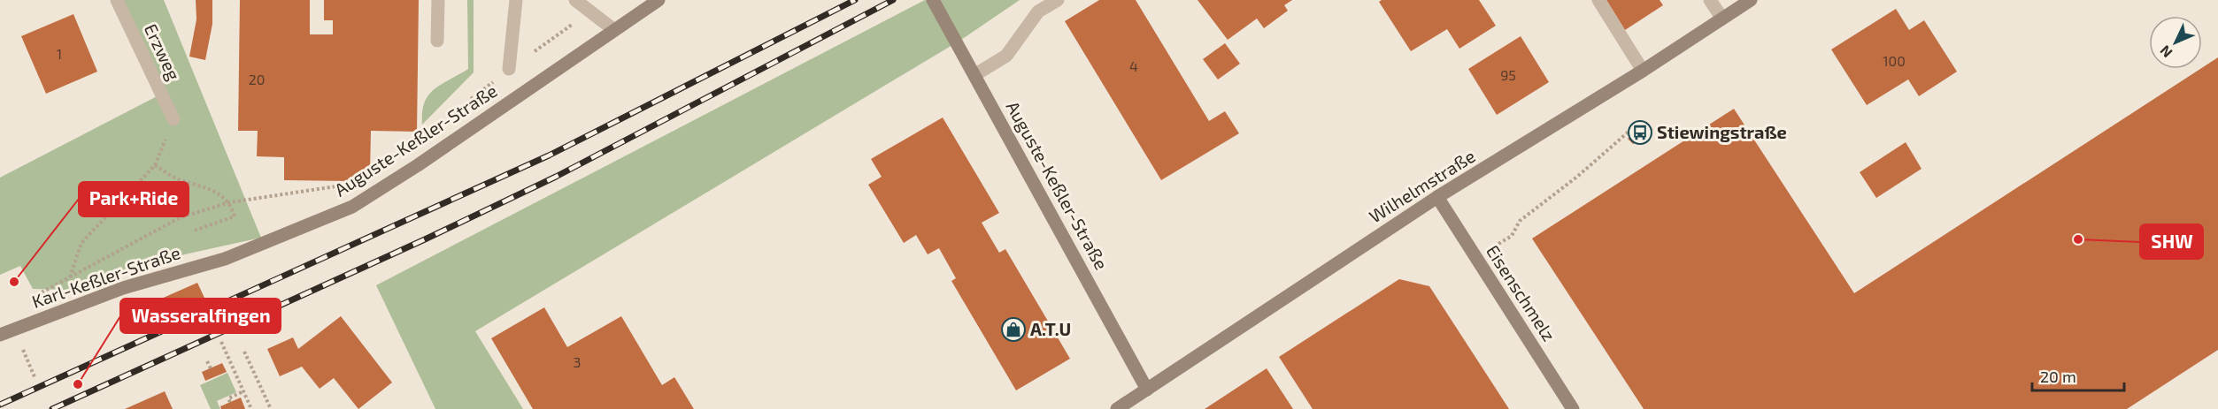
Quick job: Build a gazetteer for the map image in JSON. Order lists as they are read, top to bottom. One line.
{"streets":{"street":["Erzweg","Auguste-Keßler-Straße","Wilhelmstraße","Karl-Keßler-Straße","Eisenschmelz"]},"crossings":[["Auguste-Keßler-Straße","Wilhelmstraße"],["Auguste-Keßler-Straße","Karl-Keßler-Straße"],["Wilhelmstraße","Eisenschmelz"]],"places":{"bus stop":["Stiewingstraße"],"other":["SHW","Park+Ride","Wasseralfingen"],"shop":["A.T.U"]},"house_numbers":["1","100","4","95","20","3"],"scale_bar":"20 m","north":"bottom left"}
